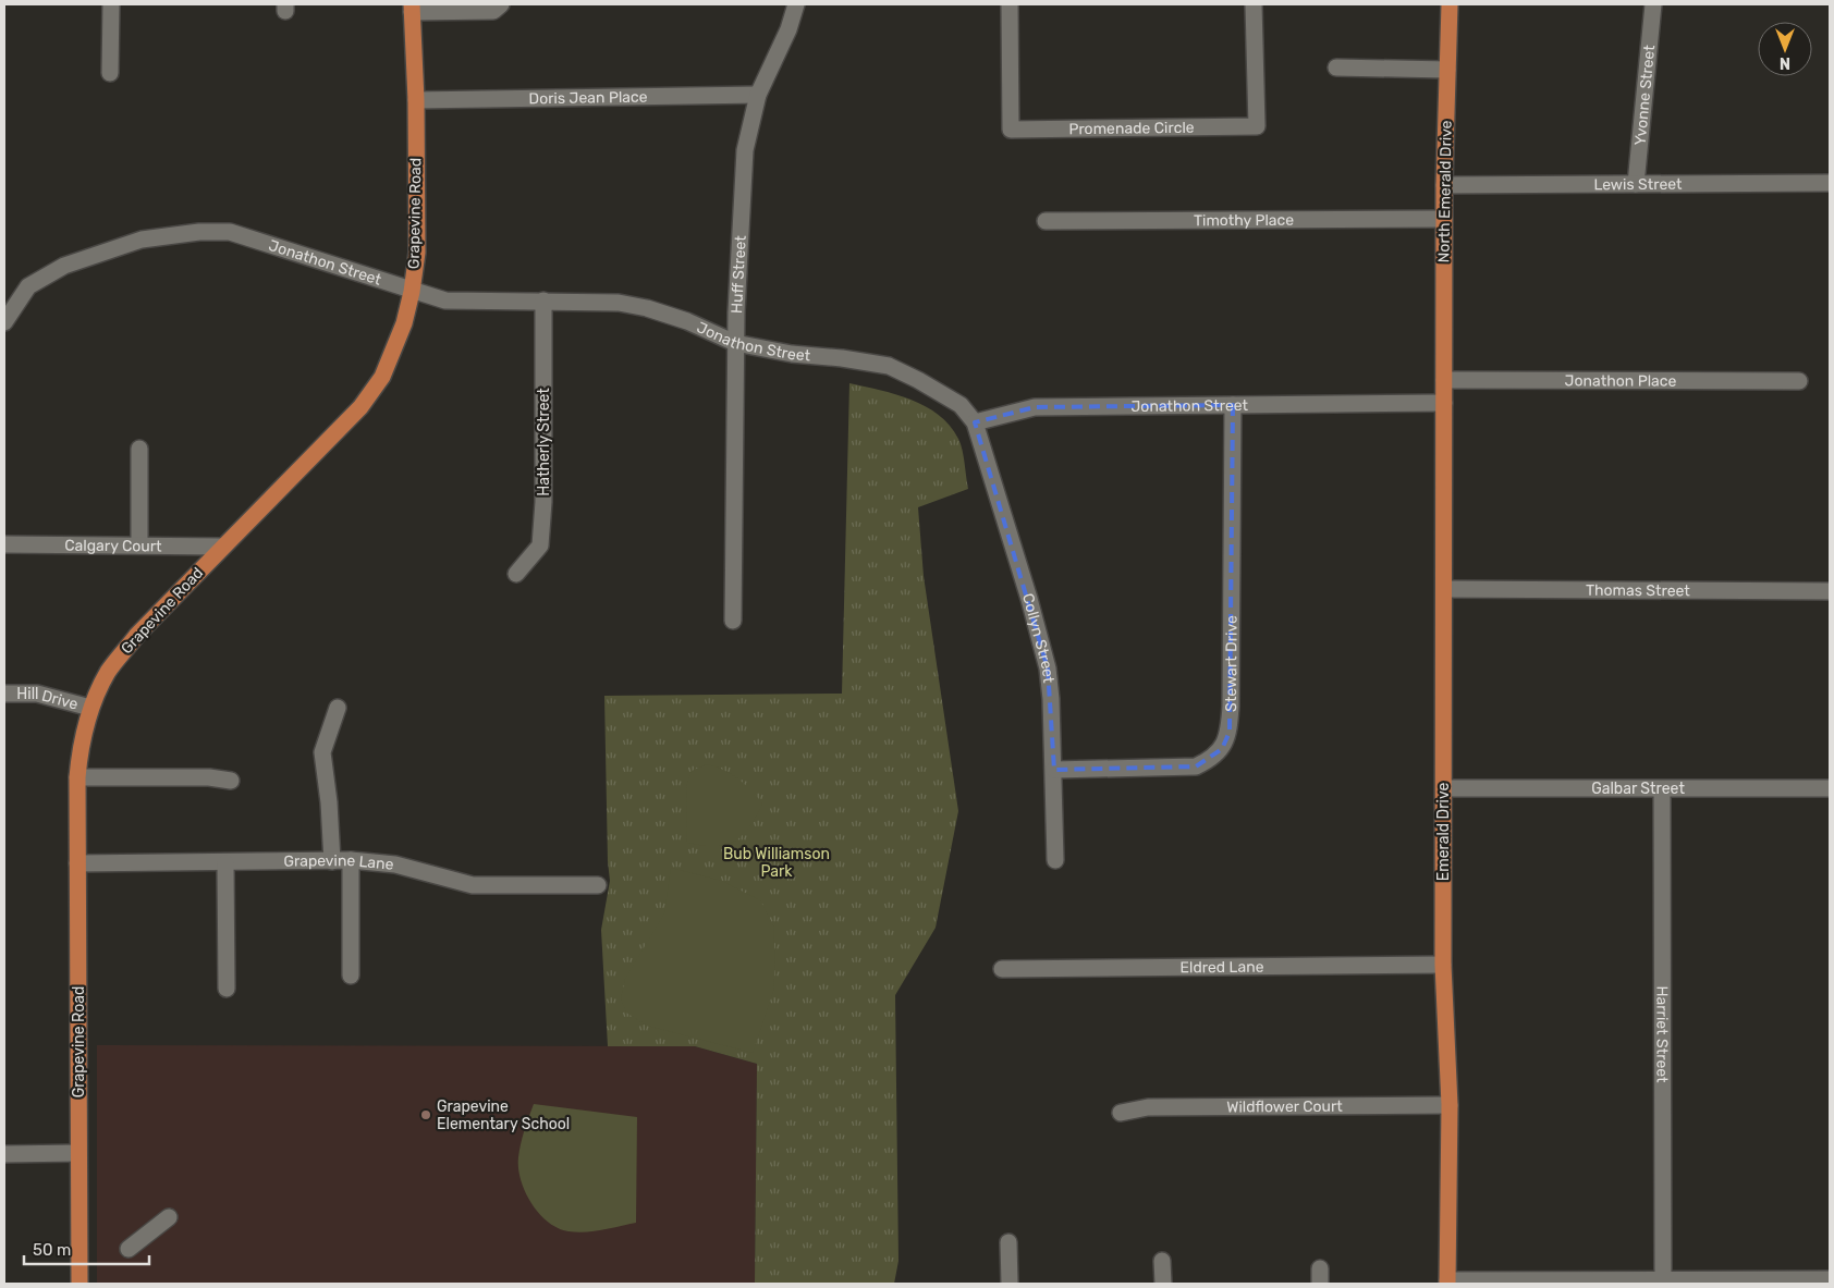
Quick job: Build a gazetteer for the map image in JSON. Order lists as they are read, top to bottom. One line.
{"streets":{"main road":["North Emerald Drive","Grapevine Road","Emerald Drive"],"street":["Yvonne Street","Doris Jean Place","Promenade Circle","Lewis Street","Timothy Place","Jonathon Street","Huff Street","Jonathon Place","Hatherly Street","Calgary Court","Thomas Street","Collyn Street","Stewart Drive","Hill Drive","Galbar Street","Grapevine Lane","Eldred Lane","Harriet Street","Wildflower Court"]},"crossings":[["Yvonne Street","Lewis Street"],["Doris Jean Place","Grapevine Road"],["Doris Jean Place","Huff Street"],["Lewis Street","North Emerald Drive"],["North Emerald Drive","Timothy Place"],["North Emerald Drive","Jonathon Place"],["North Emerald Drive","Emerald Drive"],["Grapevine Road","Jonathon Street"],["Grapevine Road","Calgary Court"],["Grapevine Road","Hill Drive"],["Grapevine Road","Grapevine Lane"],["Jonathon Street","Huff Street"],["Jonathon Street","Hatherly Street"],["Jonathon Street","Collyn Street"],["Jonathon Street","Stewart Drive"],["Jonathon Street","Emerald Drive"],["Jonathon Place","Emerald Drive"],["Thomas Street","Emerald Drive"],["Collyn Street","Stewart Drive"],["Galbar Street","Emerald Drive"],["Galbar Street","Harriet Street"],["Emerald Drive","Eldred Lane"],["Emerald Drive","Wildflower Court"]],"parks":["Bub Williamson Park"],"places":["Grapevine Elementary School"],"scale_bar":"50 m","north":"bottom"}
